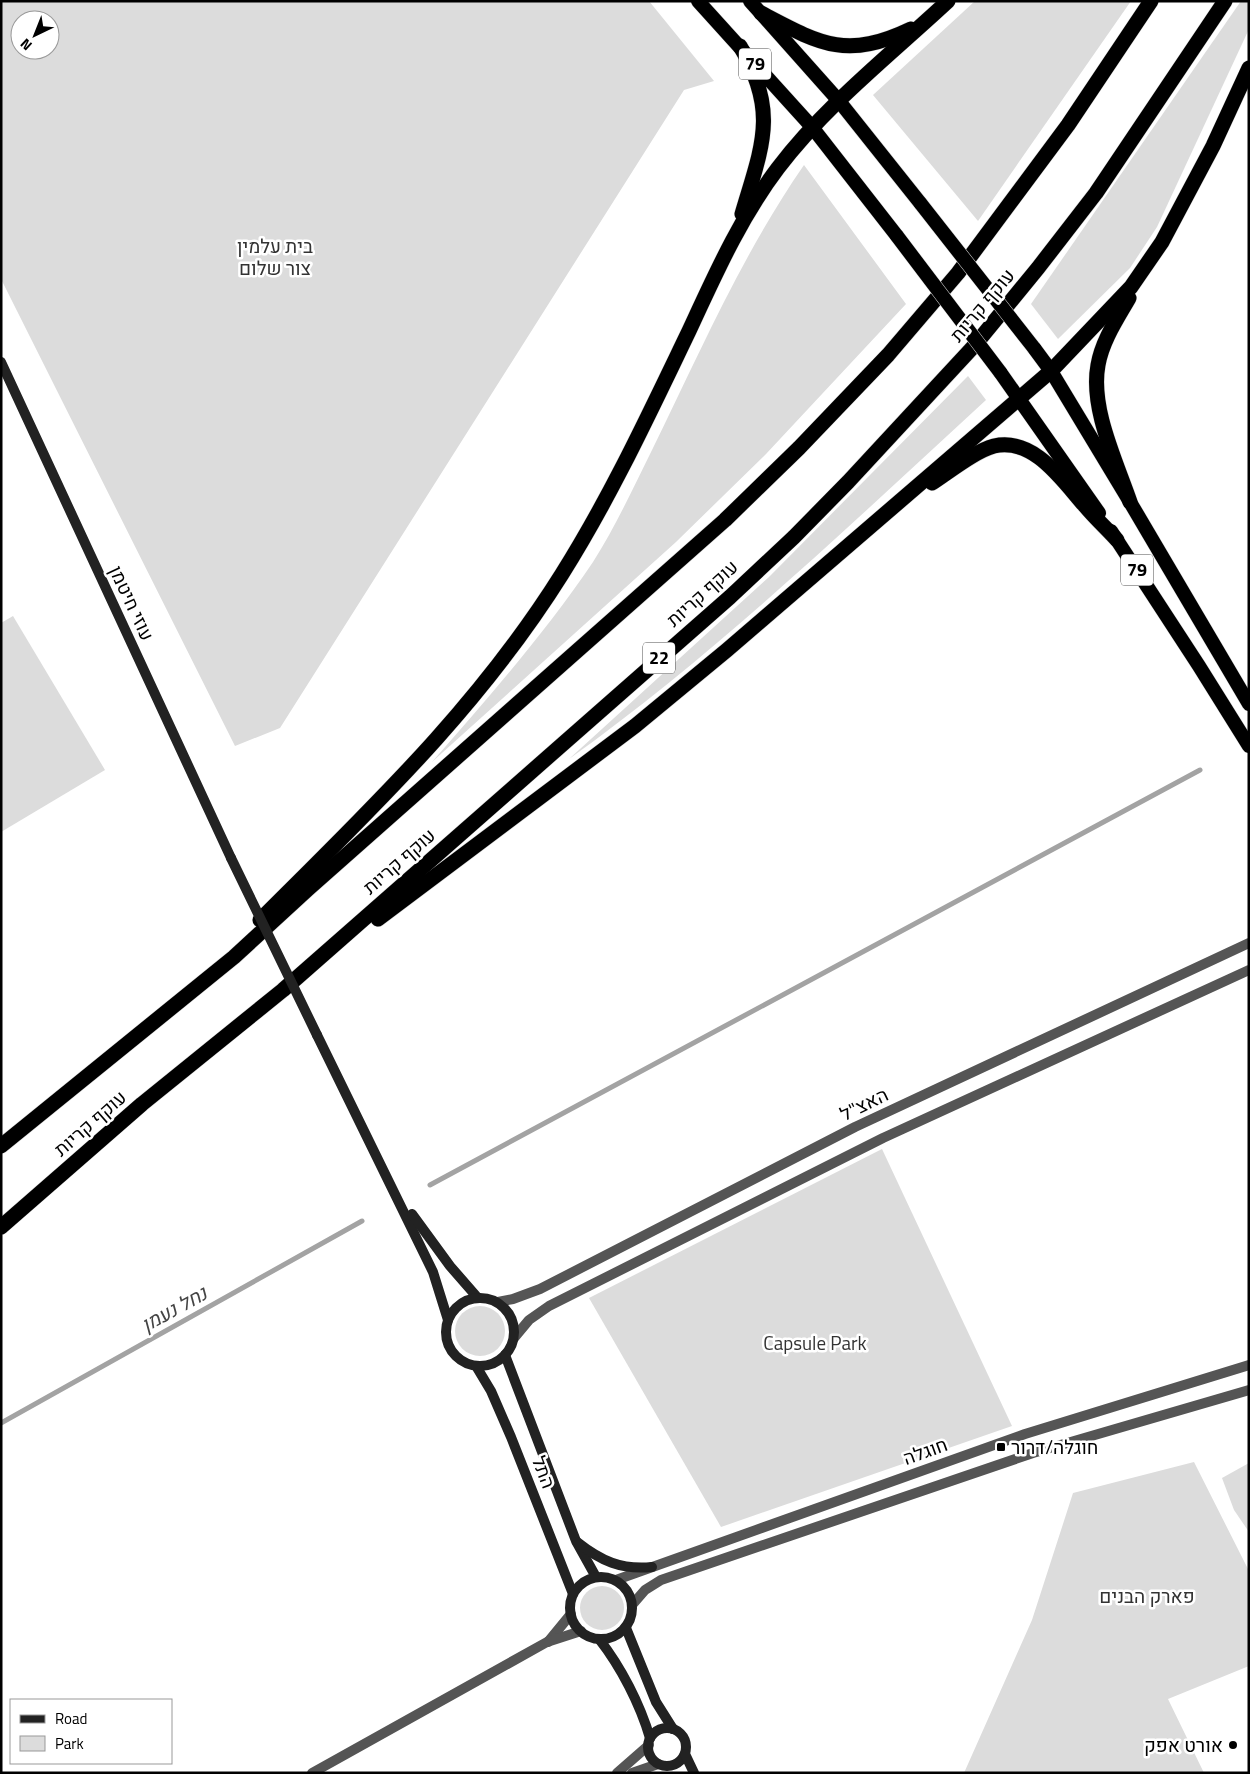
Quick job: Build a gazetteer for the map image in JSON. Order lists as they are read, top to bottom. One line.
{"streets":{"highway":["79","עוקף קריות","22"],"main road":["עוזי חיטמן","התל"],"street":["האצ\"ל","חוגלה"]},"crossings":[["האצ\"ל","התל"],["חוגלה","התל"]],"water":["נחל נעמן"],"parks":["בית עלמין צור שלום","Capsule Park","פארק הבנים"],"places":{"transit":["חוגלה/דרור"],"other":["אורט אפק"]},"legend":["Road","Park"],"north":"bottom left"}
